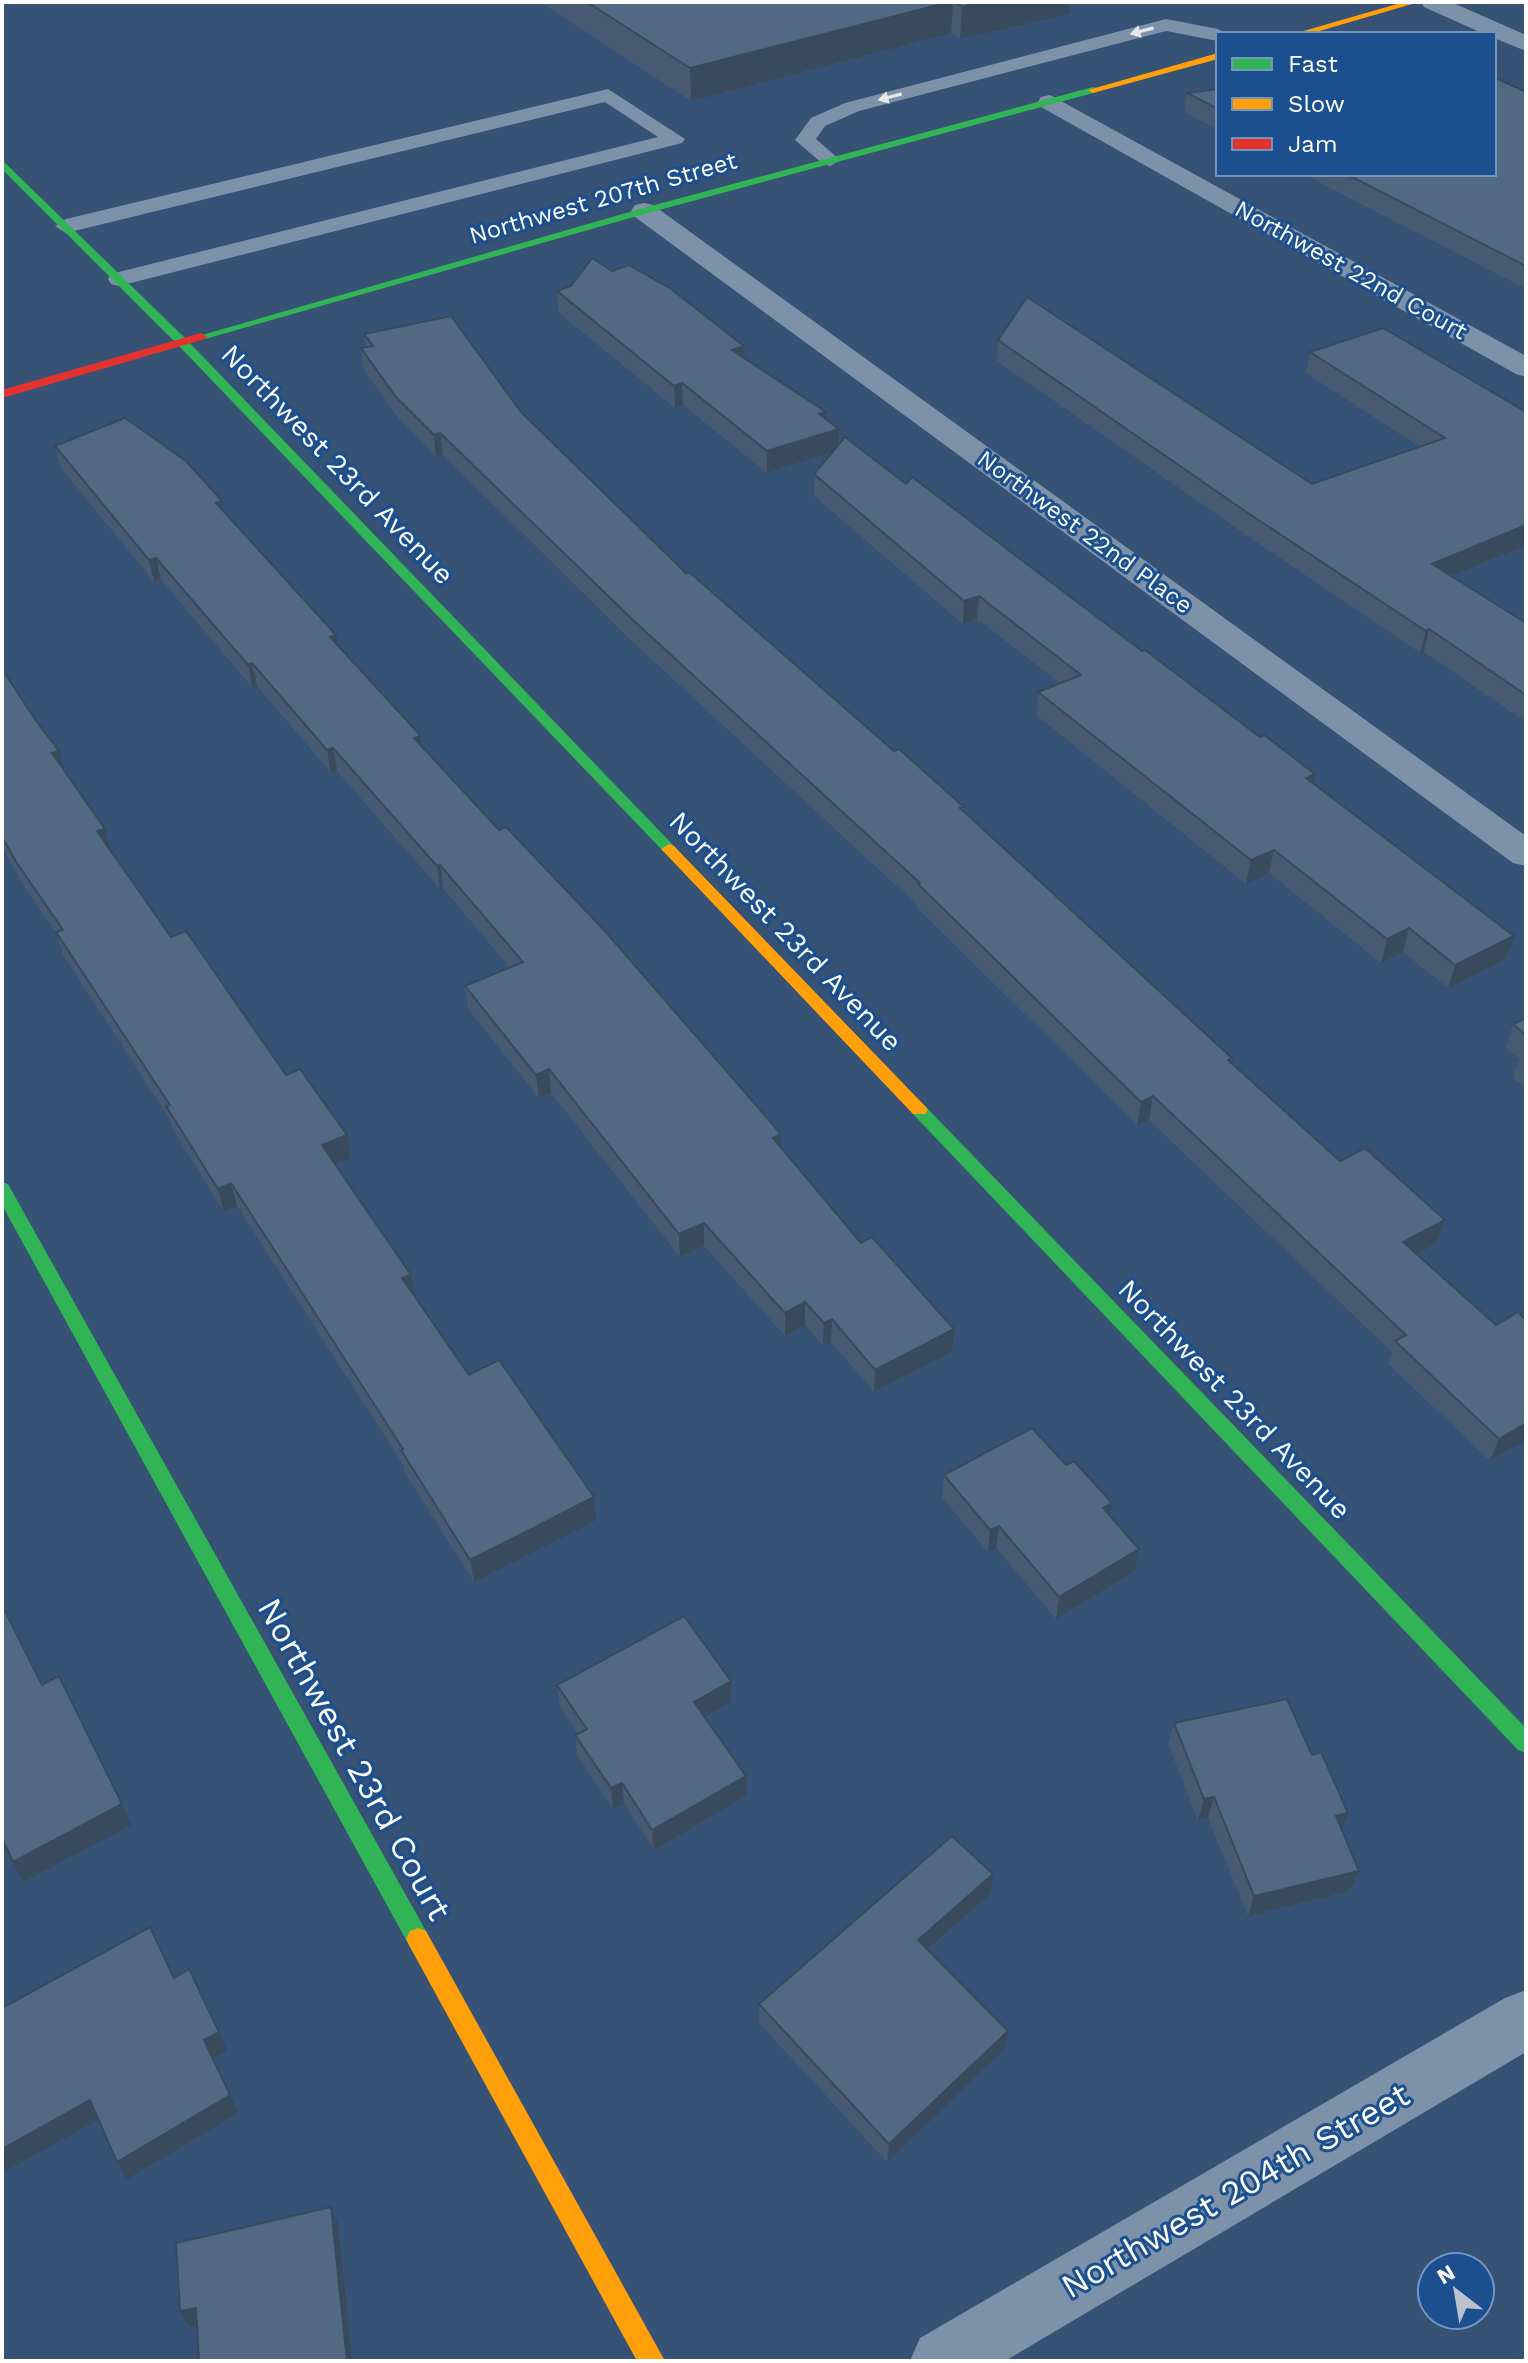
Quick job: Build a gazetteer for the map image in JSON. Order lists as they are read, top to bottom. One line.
{"streets":{"street":["Northwest 207th Street","Northwest 22nd Court","Northwest 23rd Avenue","Northwest 22nd Place","Northwest 23rd Court","Northwest 204th Street"]},"crossings":[["Northwest 207th Street","Northwest 22nd Court"],["Northwest 207th Street","Northwest 23rd Avenue"],["Northwest 207th Street","Northwest 22nd Place"]],"legend":["Fast","Slow","Jam"],"north":"top left"}
